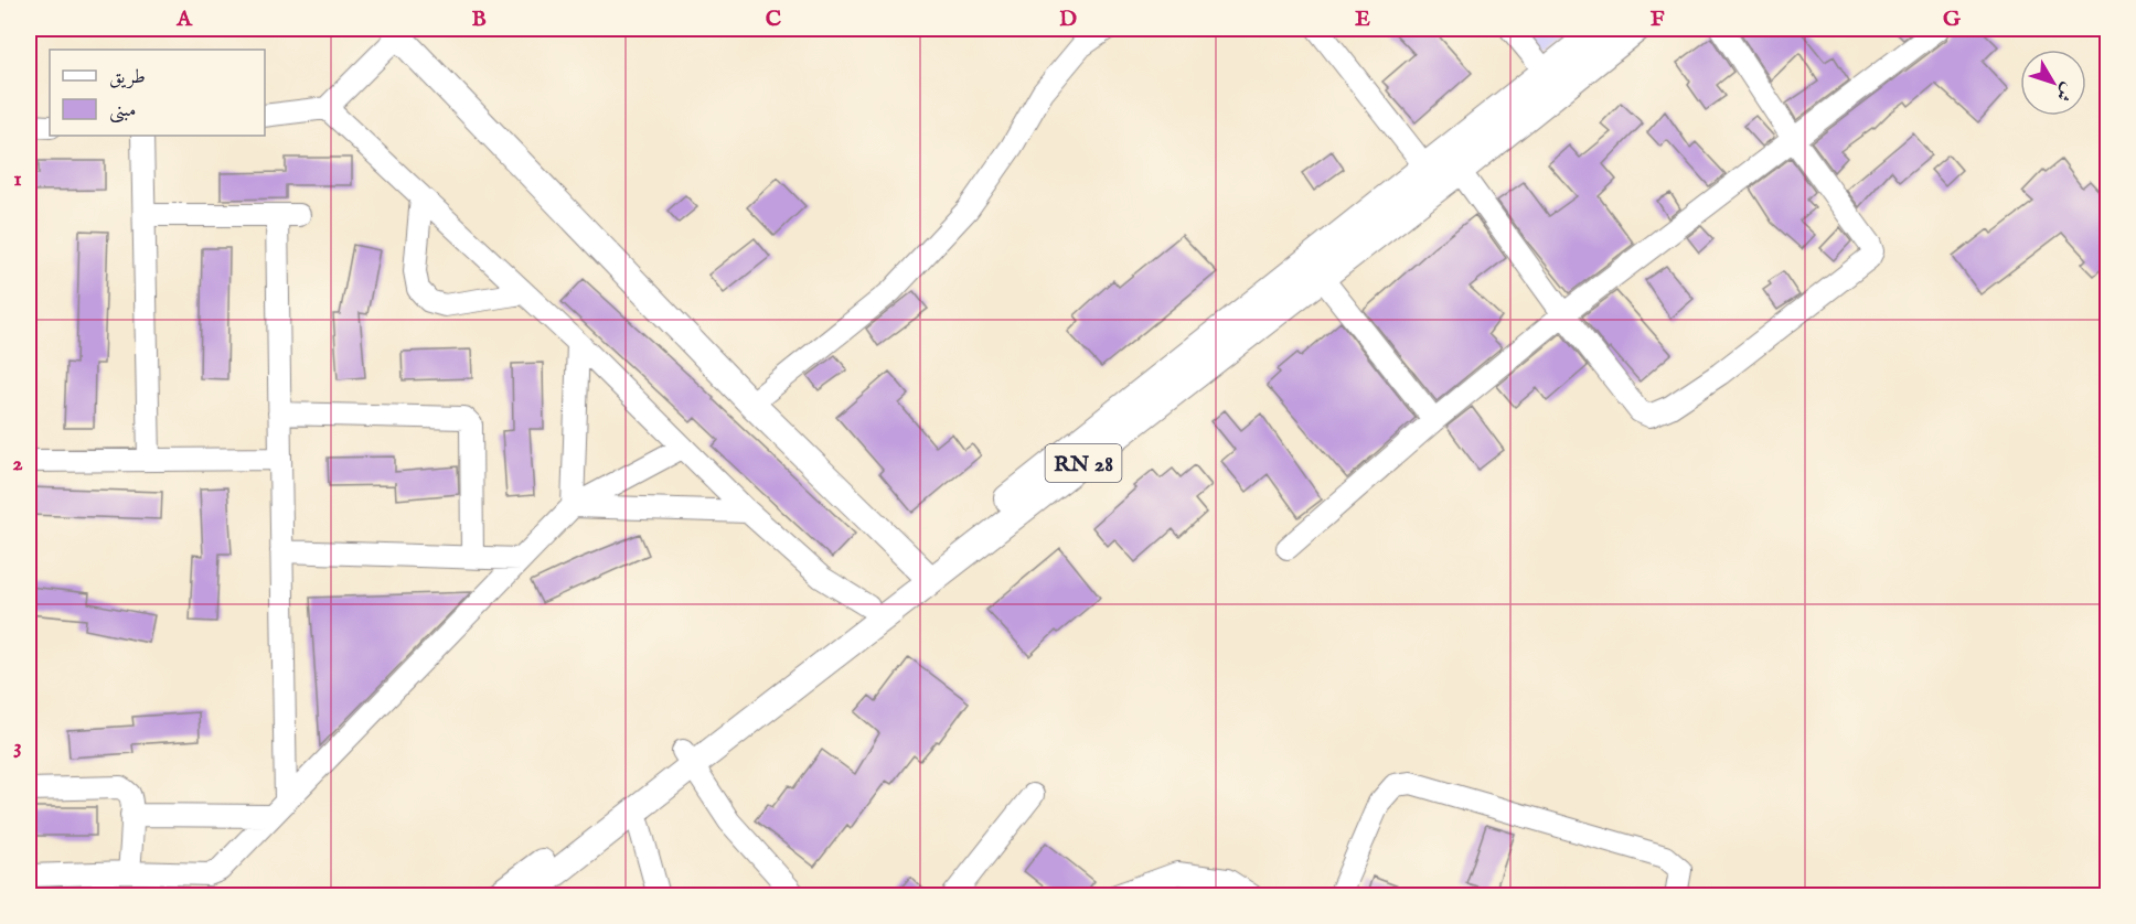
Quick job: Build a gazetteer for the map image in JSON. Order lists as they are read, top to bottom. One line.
{"streets":{"main road":["RN 28"]},"legend":["طريق","مبنى"],"north":"bottom right","grid":{"columns":["A","B","C","D","E","F","G"],"rows":["1","2","3"]}}
